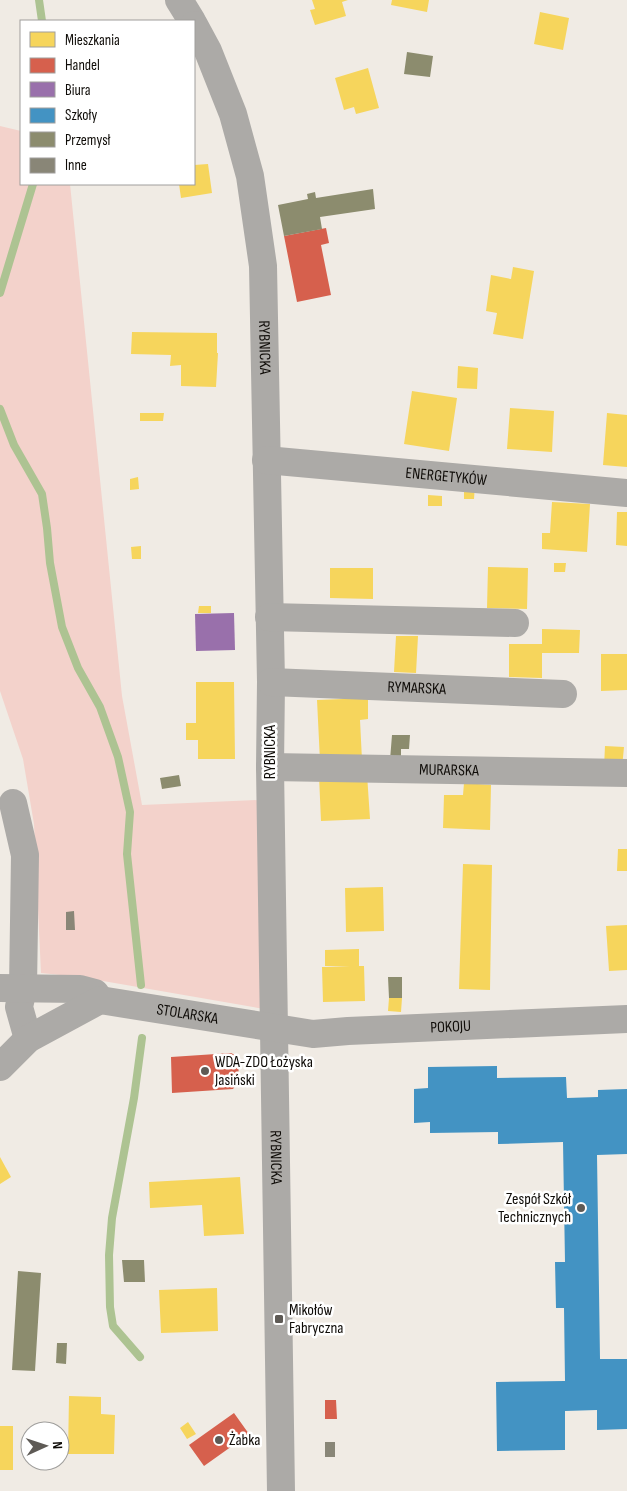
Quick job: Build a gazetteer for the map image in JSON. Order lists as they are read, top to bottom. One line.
{"streets":{"street":["RYBNICKA","ENERGETYKÓW","RYMARSKA","MURARSKA","STOLARSKA","POKOJU"]},"crossings":[["RYBNICKA","ENERGETYKÓW"],["RYBNICKA","RYMARSKA"],["RYBNICKA","MURARSKA"],["RYBNICKA","STOLARSKA"],["RYBNICKA","POKOJU"],["STOLARSKA","POKOJU"]],"places":{"other":["WDA-ZDO Łożyska Jasiński","Zespół Szkół Technicznych","Żabka"],"transit":["Mikołów Fabryczna"]},"legend":["Mieszkania","Handel","Biura","Szkoły","Przemysł","Inne"],"north":"right"}
